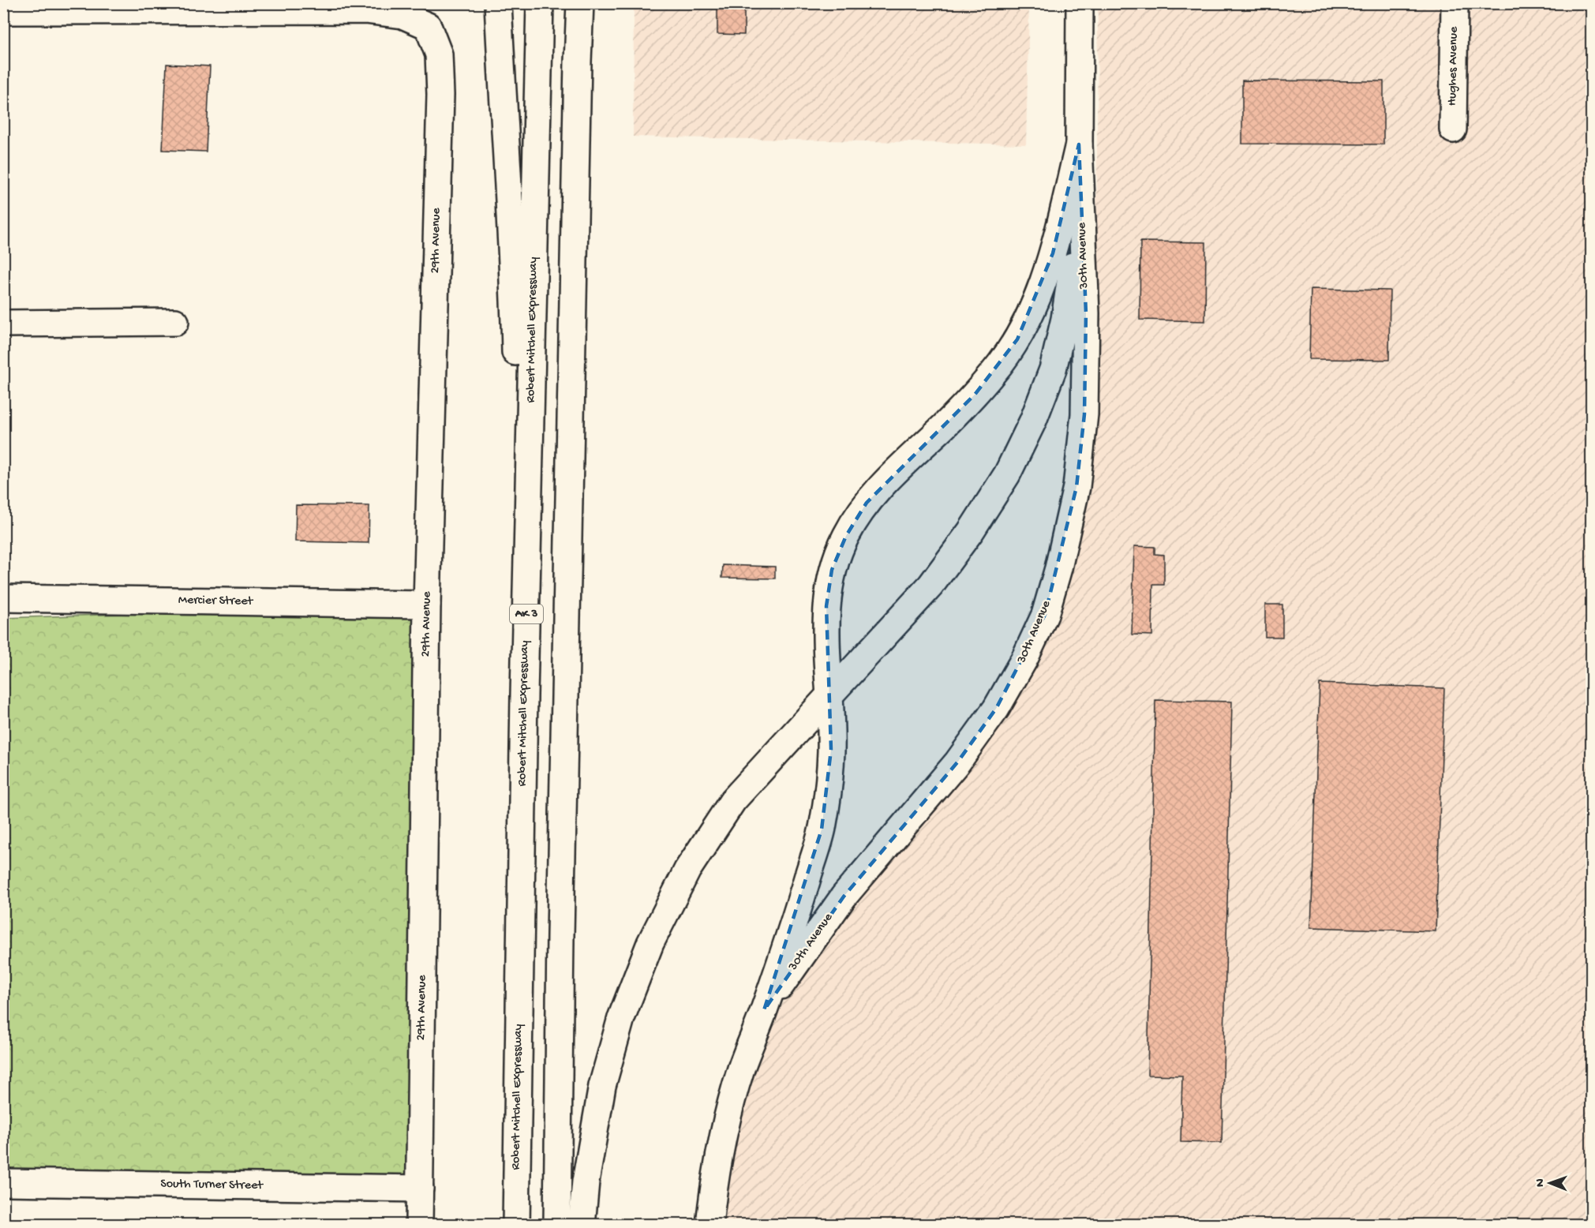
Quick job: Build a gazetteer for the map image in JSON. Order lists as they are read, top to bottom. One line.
{"streets":{"main road":["Hughes Avenue","29th Avenue","30th Avenue","Robert Mitchell Expressway","Mercier Street","AK 3","South Turner Street"]},"crossings":[["29th Avenue","Mercier Street"],["29th Avenue","South Turner Street"]],"north":"left"}
